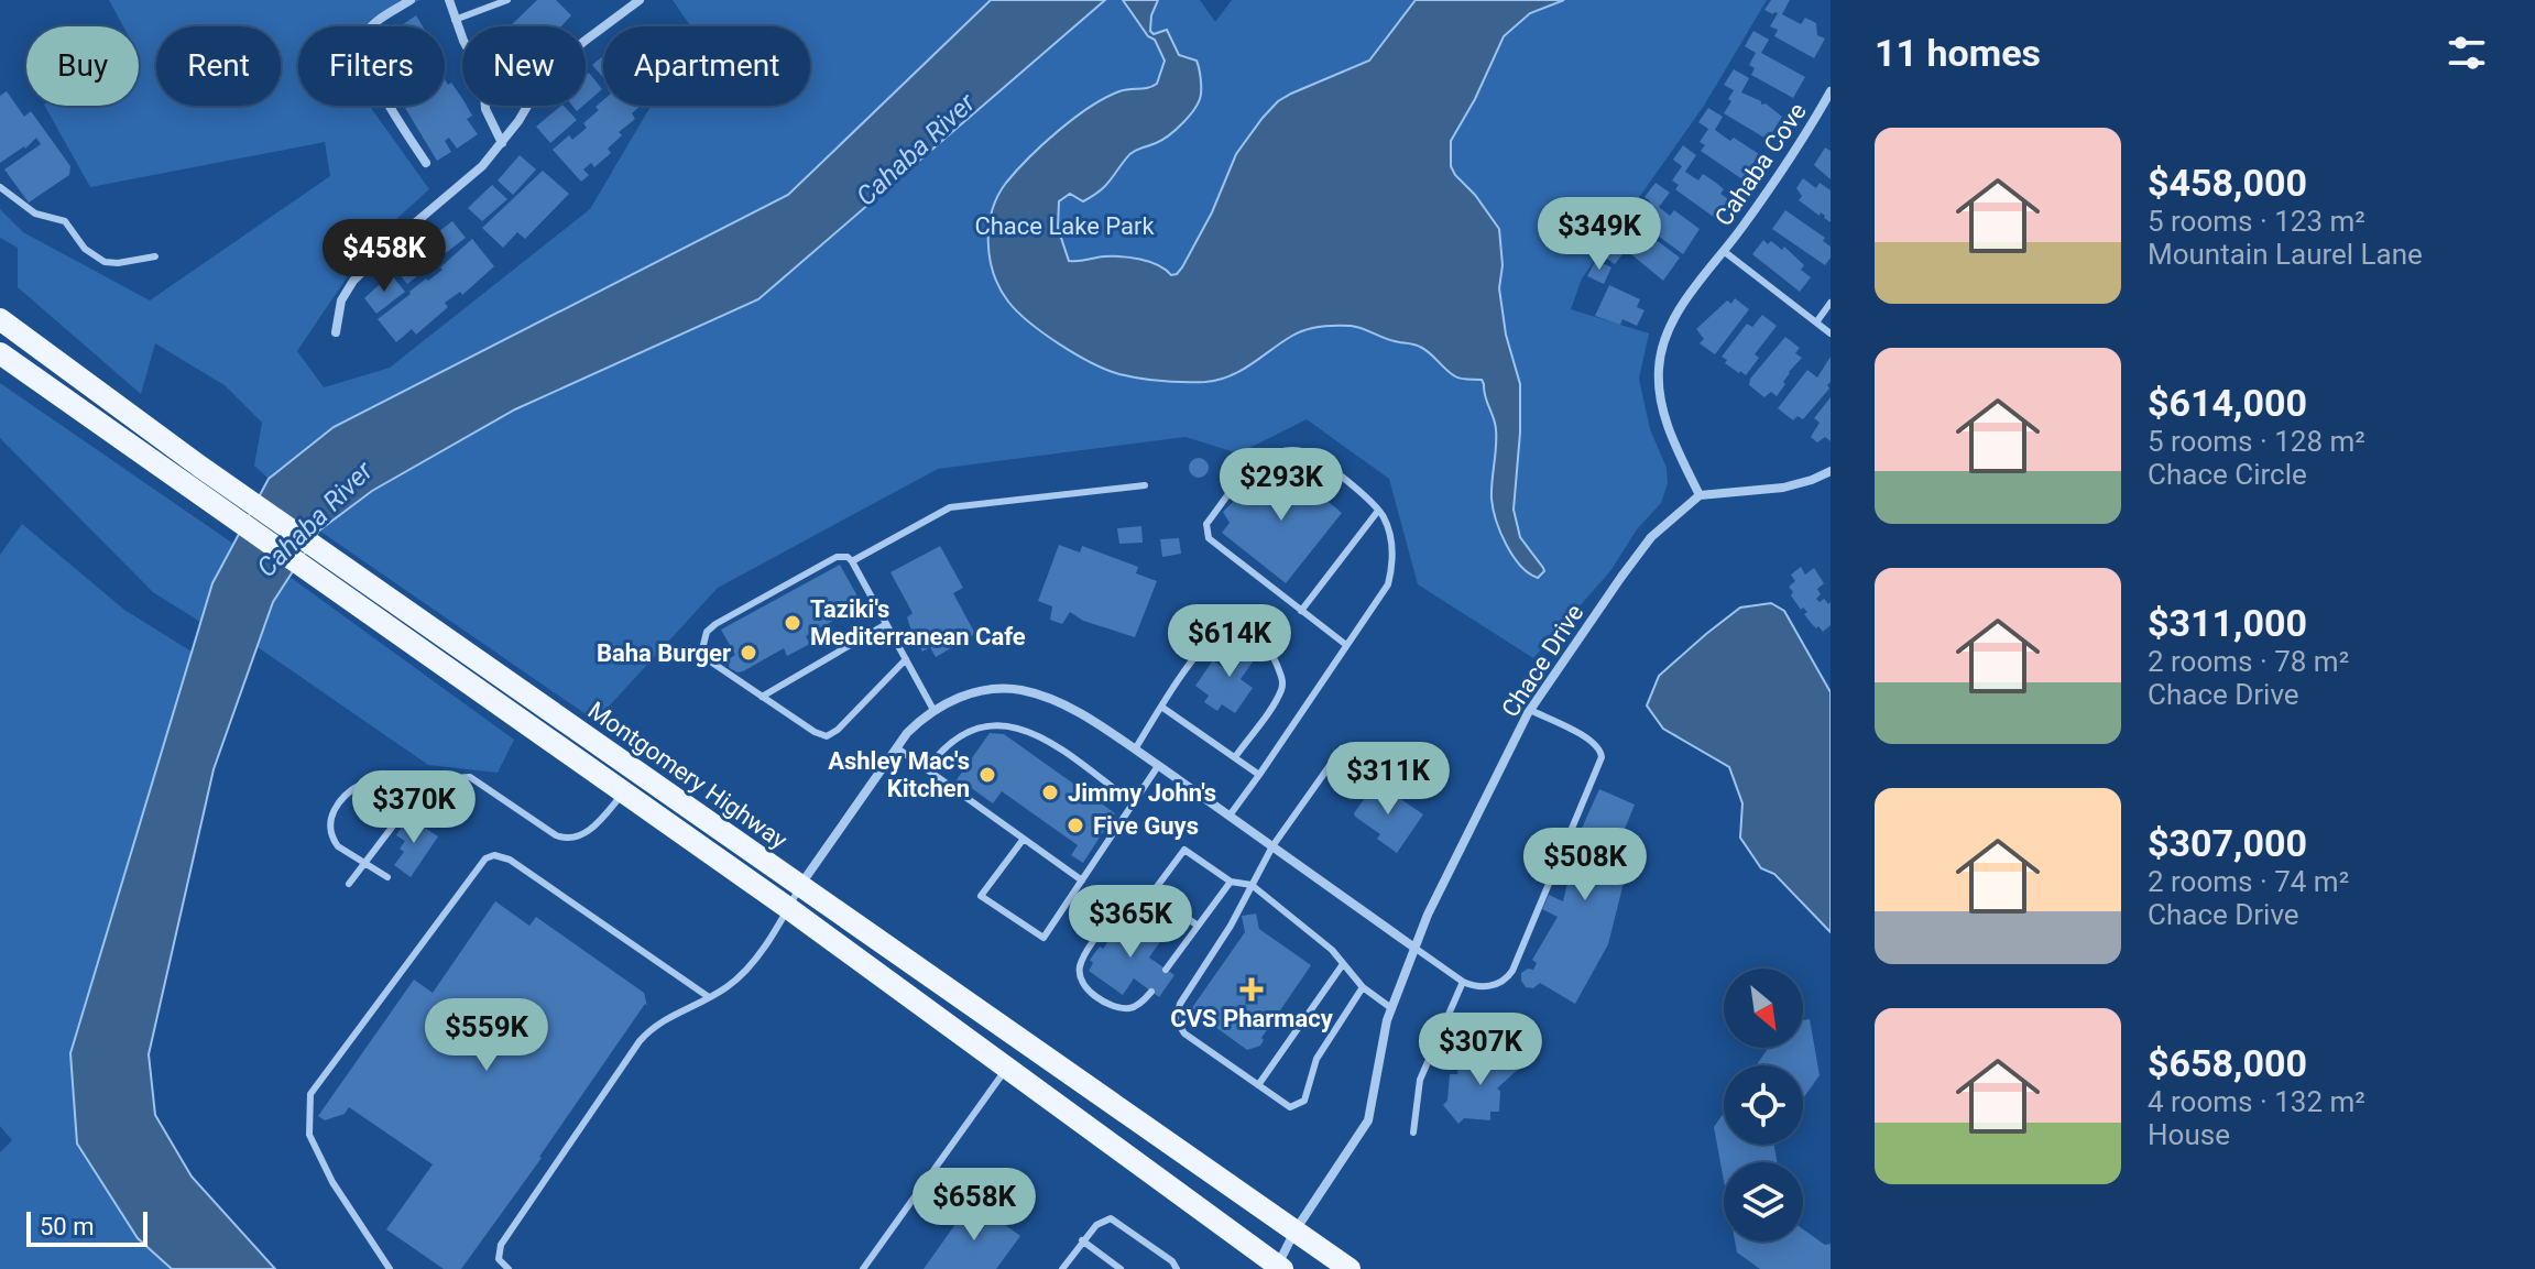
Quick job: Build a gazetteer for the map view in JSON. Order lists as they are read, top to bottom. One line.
{"streets":{"main road":["Montgomery Highway"],"street":["Cahaba Cove","Chace Drive"]},"crossings":[["Cahaba Cove","Chace Drive"],["Chace Drive","Montgomery Highway"]],"water":["Cahaba River"],"parks":["Chace Lake Park"],"places":{"other":["Taziki's Mediterranean Cafe","Baha Burger","Ashley Mac's Kitchen","Jimmy John's","Five Guys"],"health":["CVS Pharmacy"]},"scale_bar":"50 m","north":"bottom right","page":{"heading":"11 homes","chip":["Buy","Rent","Filters","New","Apartment"],"list":[{"name":"$458,000","note":"5 rooms · 123 m² · Mountain Laurel Lane"},{"name":"$614,000","note":"5 rooms · 128 m² · Chace Circle"},{"name":"$311,000","note":"2 rooms · 78 m² · Chace Drive"},{"name":"$307,000","note":"2 rooms · 74 m² · Chace Drive"},{"name":"$658,000","note":"4 rooms · 132 m² · House"}],"price":["$349K","$458K","$293K","$614K","$311K","$370K","$508K","$365K","$559K","$307K","$658K"],"scale":"50 m"}}
